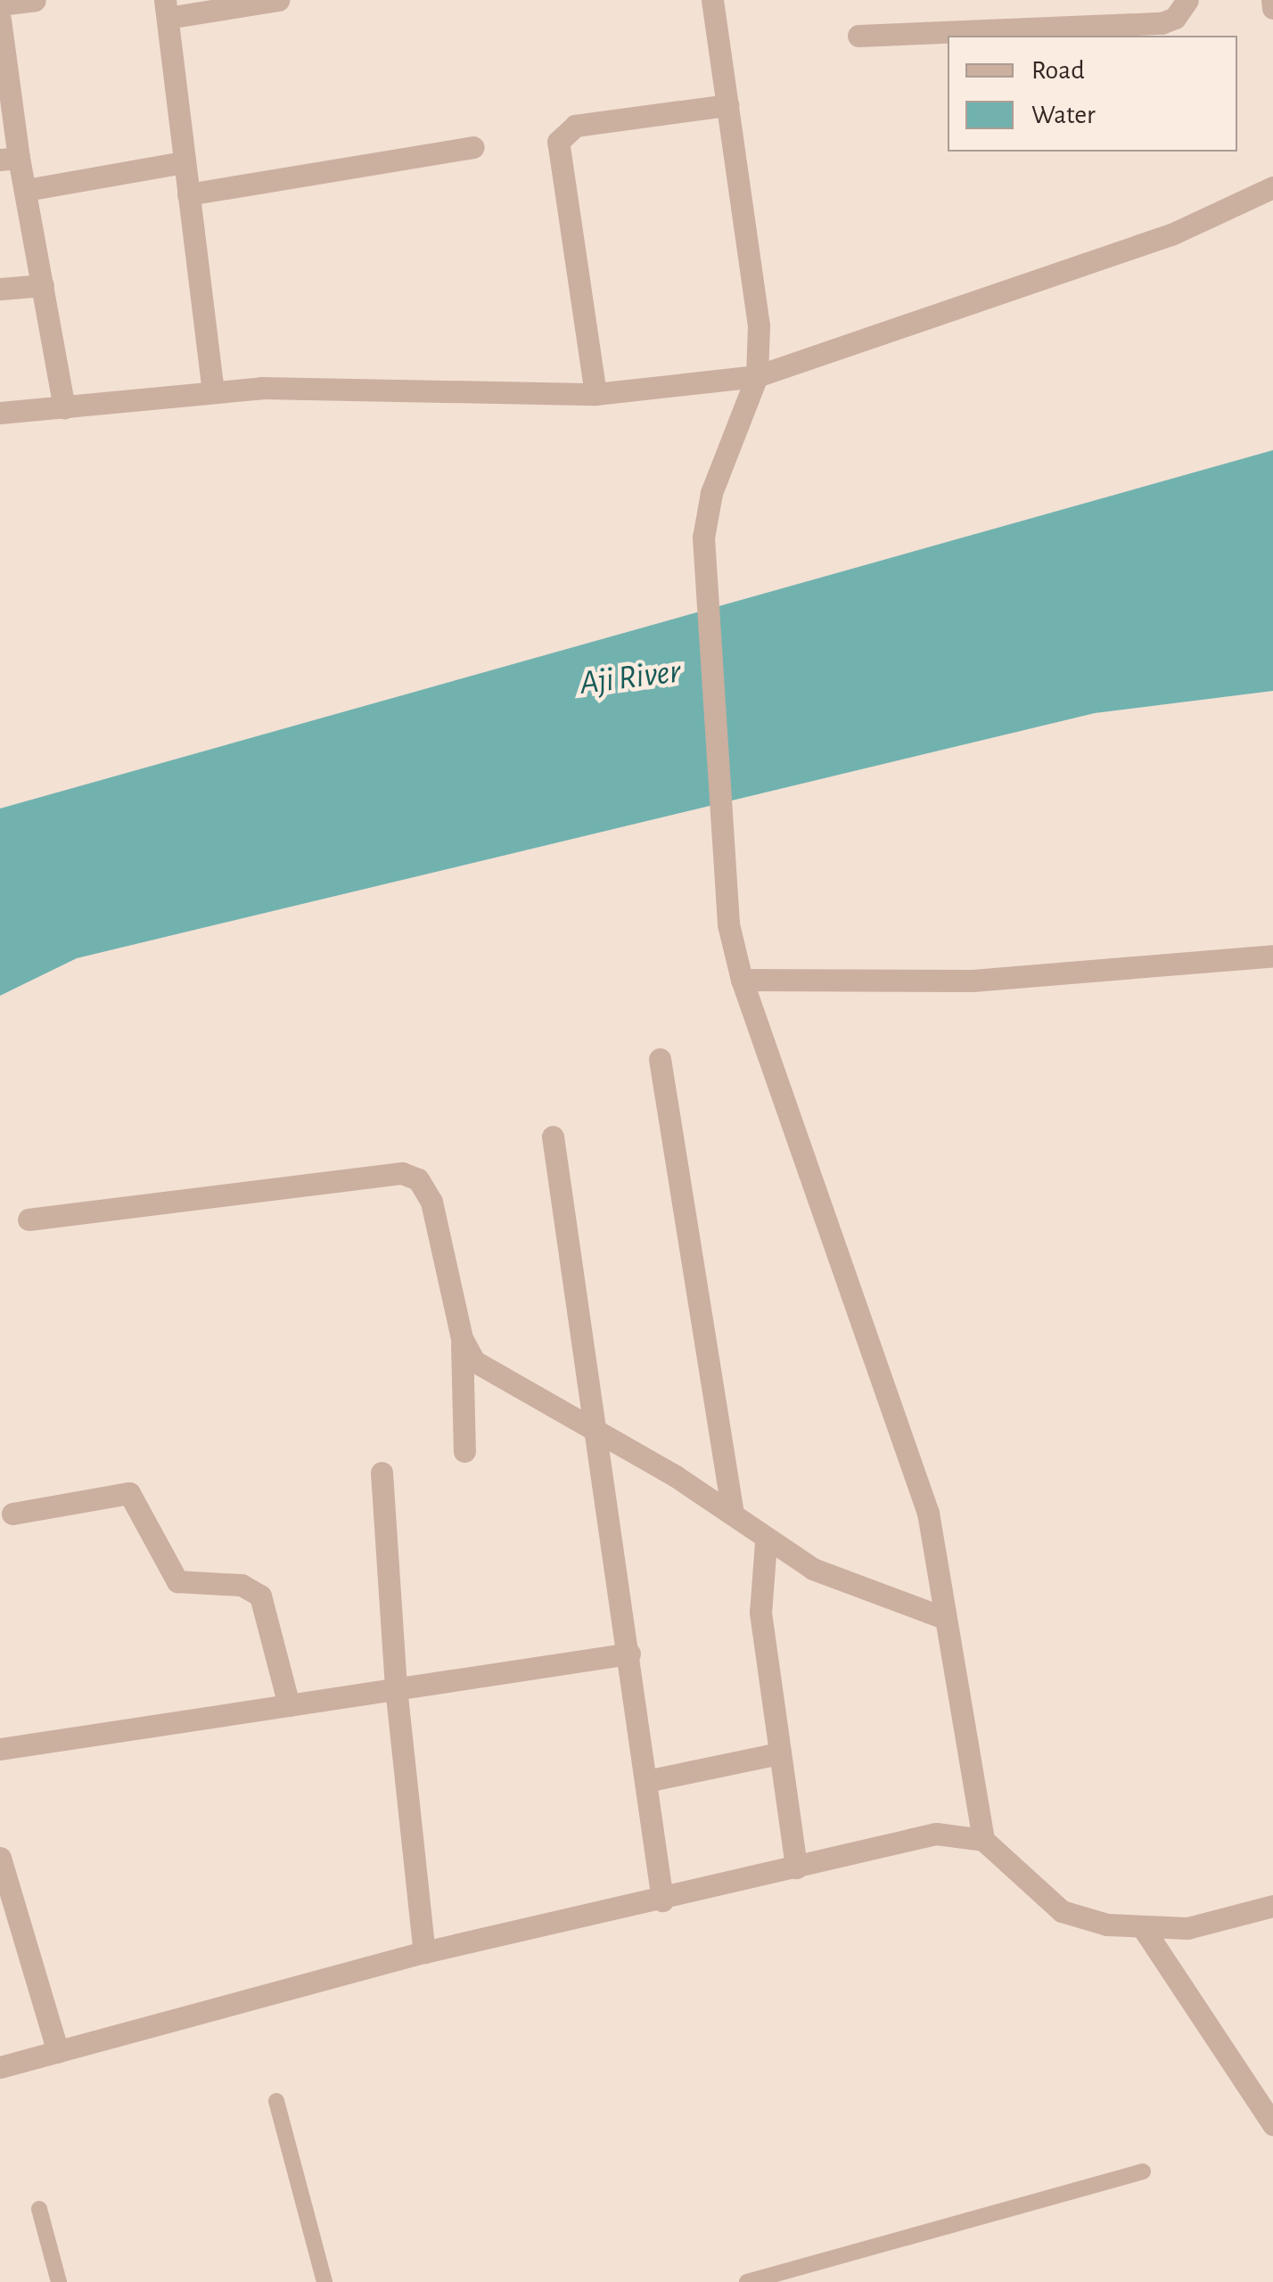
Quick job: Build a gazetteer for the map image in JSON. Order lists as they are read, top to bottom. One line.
{"water":["Aji River"],"legend":["Road","Water"]}
